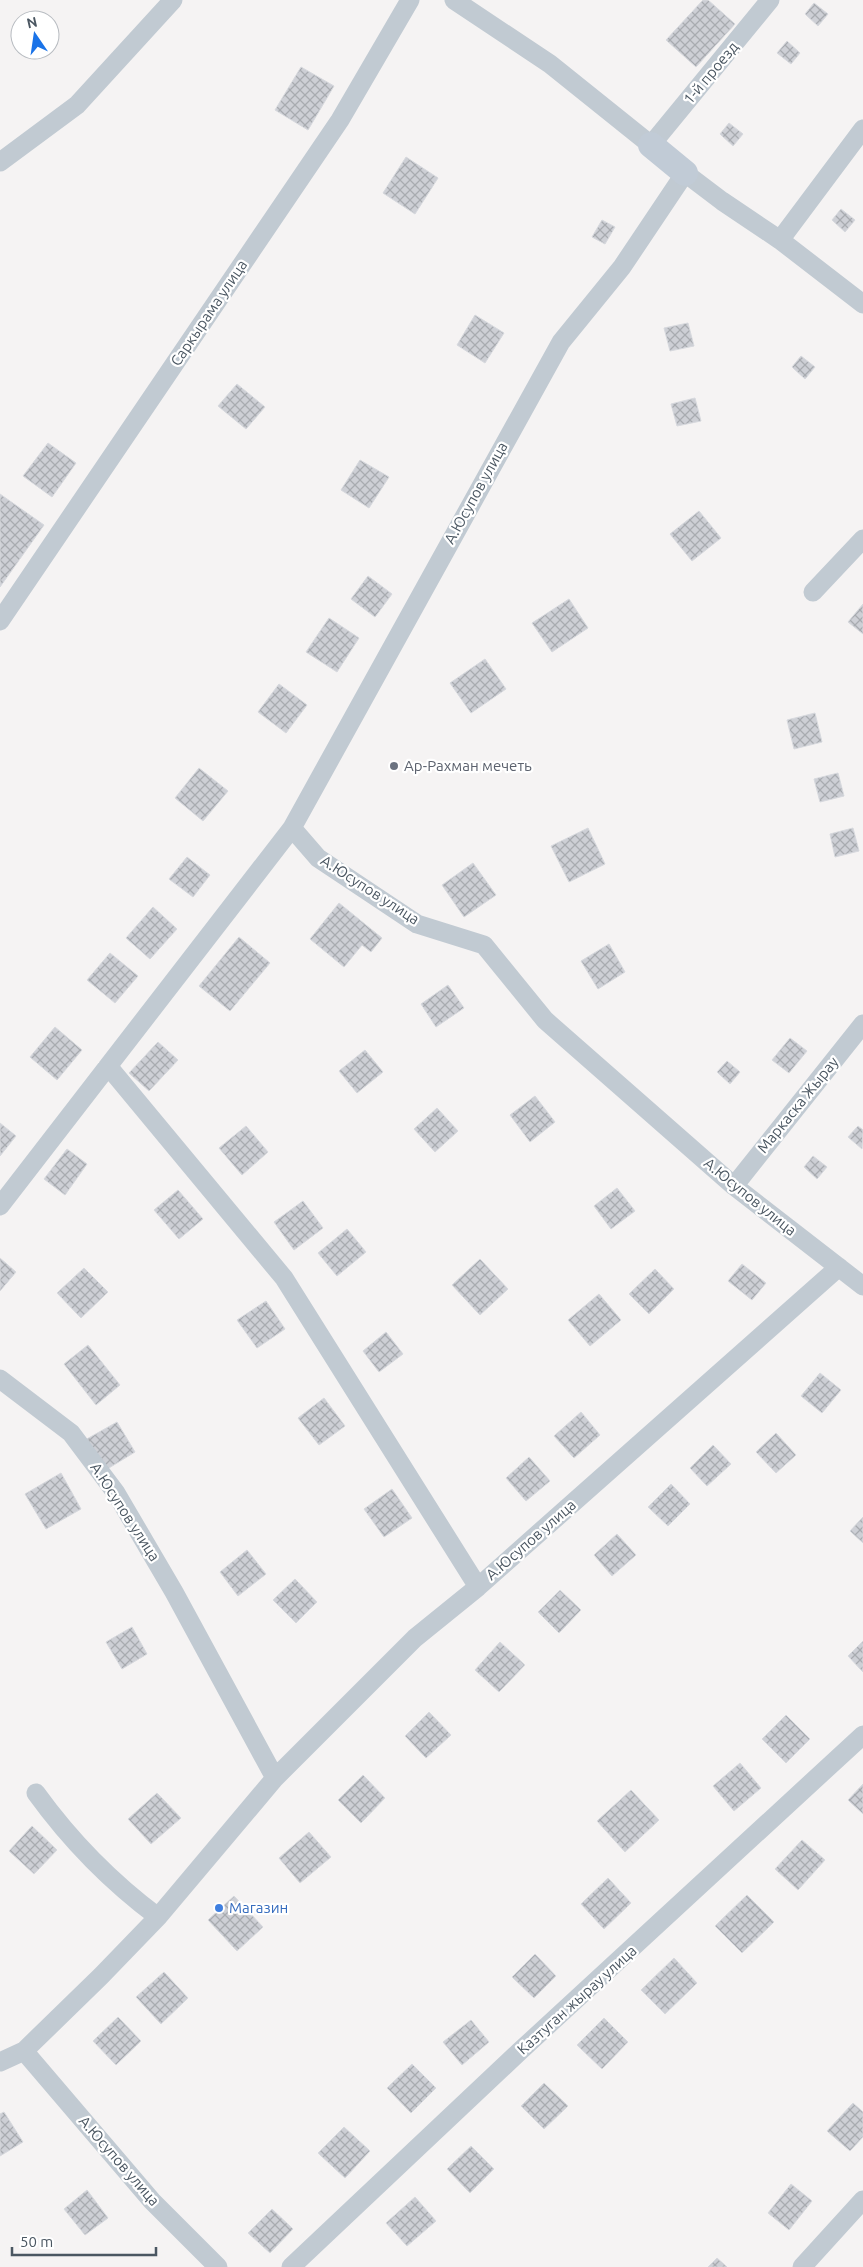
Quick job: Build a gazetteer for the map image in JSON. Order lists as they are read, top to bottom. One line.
{"streets":{"street":["1-й проезд","Саркырама улица","А.Юсупов улица","Маркаска Жырау","Казтуган жырау улица"]},"crossings":[["А.Юсупов улица","Маркаска Жырау"]],"places":["Ар-Рахман мечеть","Магазин"],"scale_bar":"50 m","north":"top"}
